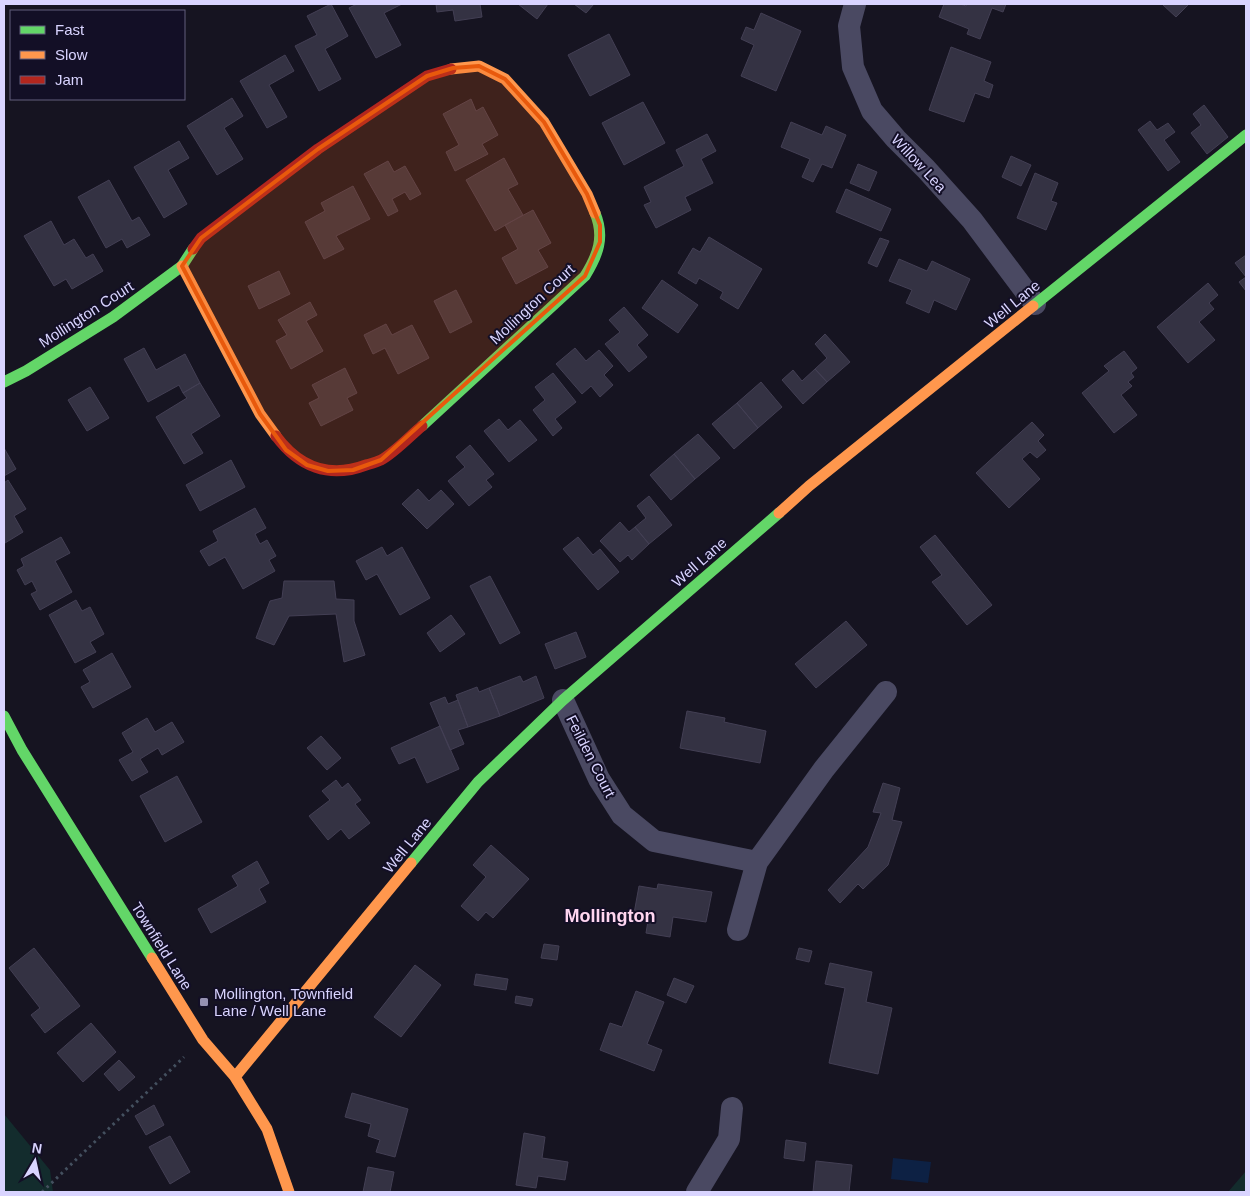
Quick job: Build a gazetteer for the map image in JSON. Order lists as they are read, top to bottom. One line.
{"streets":{"street":["Willow Lea","Mollington Court","Well Lane","Feilden Court","Townfield Lane"]},"crossings":[["Willow Lea","Well Lane"],["Well Lane","Feilden Court"],["Well Lane","Townfield Lane"]],"districts":["Mollington"],"places":{"transit":["Mollington, Townfield Lane / Well Lane"]},"legend":["Fast","Slow","Jam"],"north":"top"}
